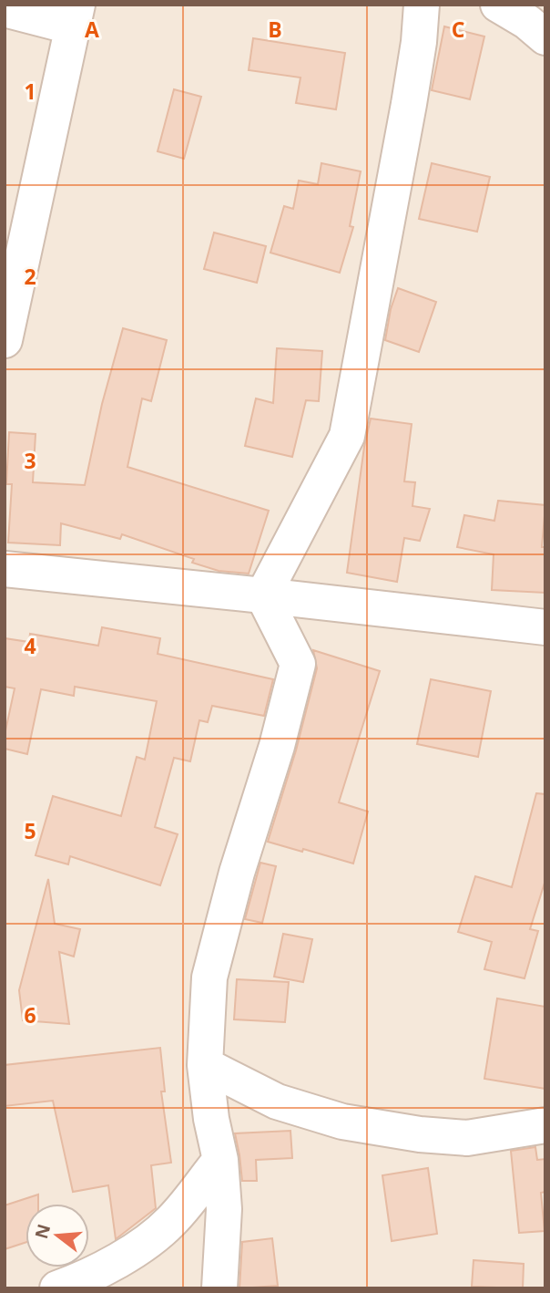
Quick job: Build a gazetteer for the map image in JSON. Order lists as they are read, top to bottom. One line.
{"north":"left","grid":{"columns":["A","B","C"],"rows":["1","2","3","4","5","6"]}}
